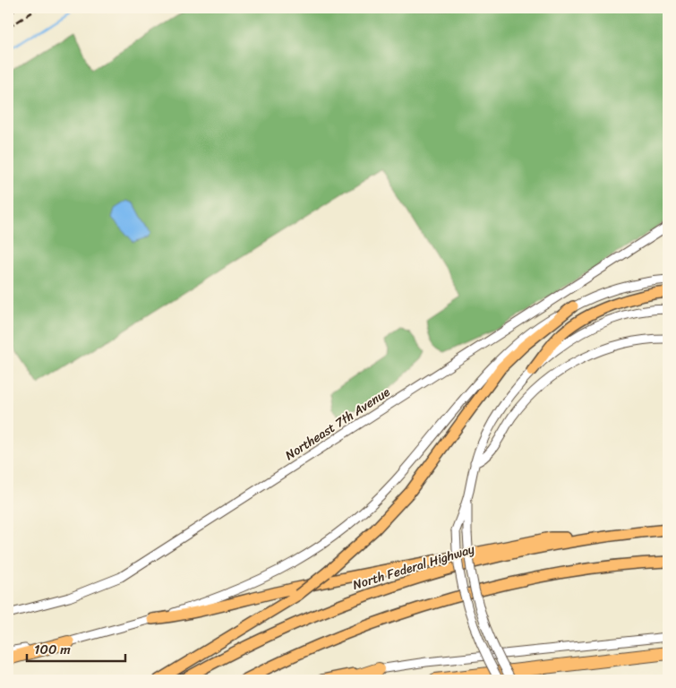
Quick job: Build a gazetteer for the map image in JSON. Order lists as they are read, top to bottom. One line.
{"streets":{"main road":["North Federal Highway"],"street":["Northeast 7th Avenue"]},"scale_bar":"100 m"}
